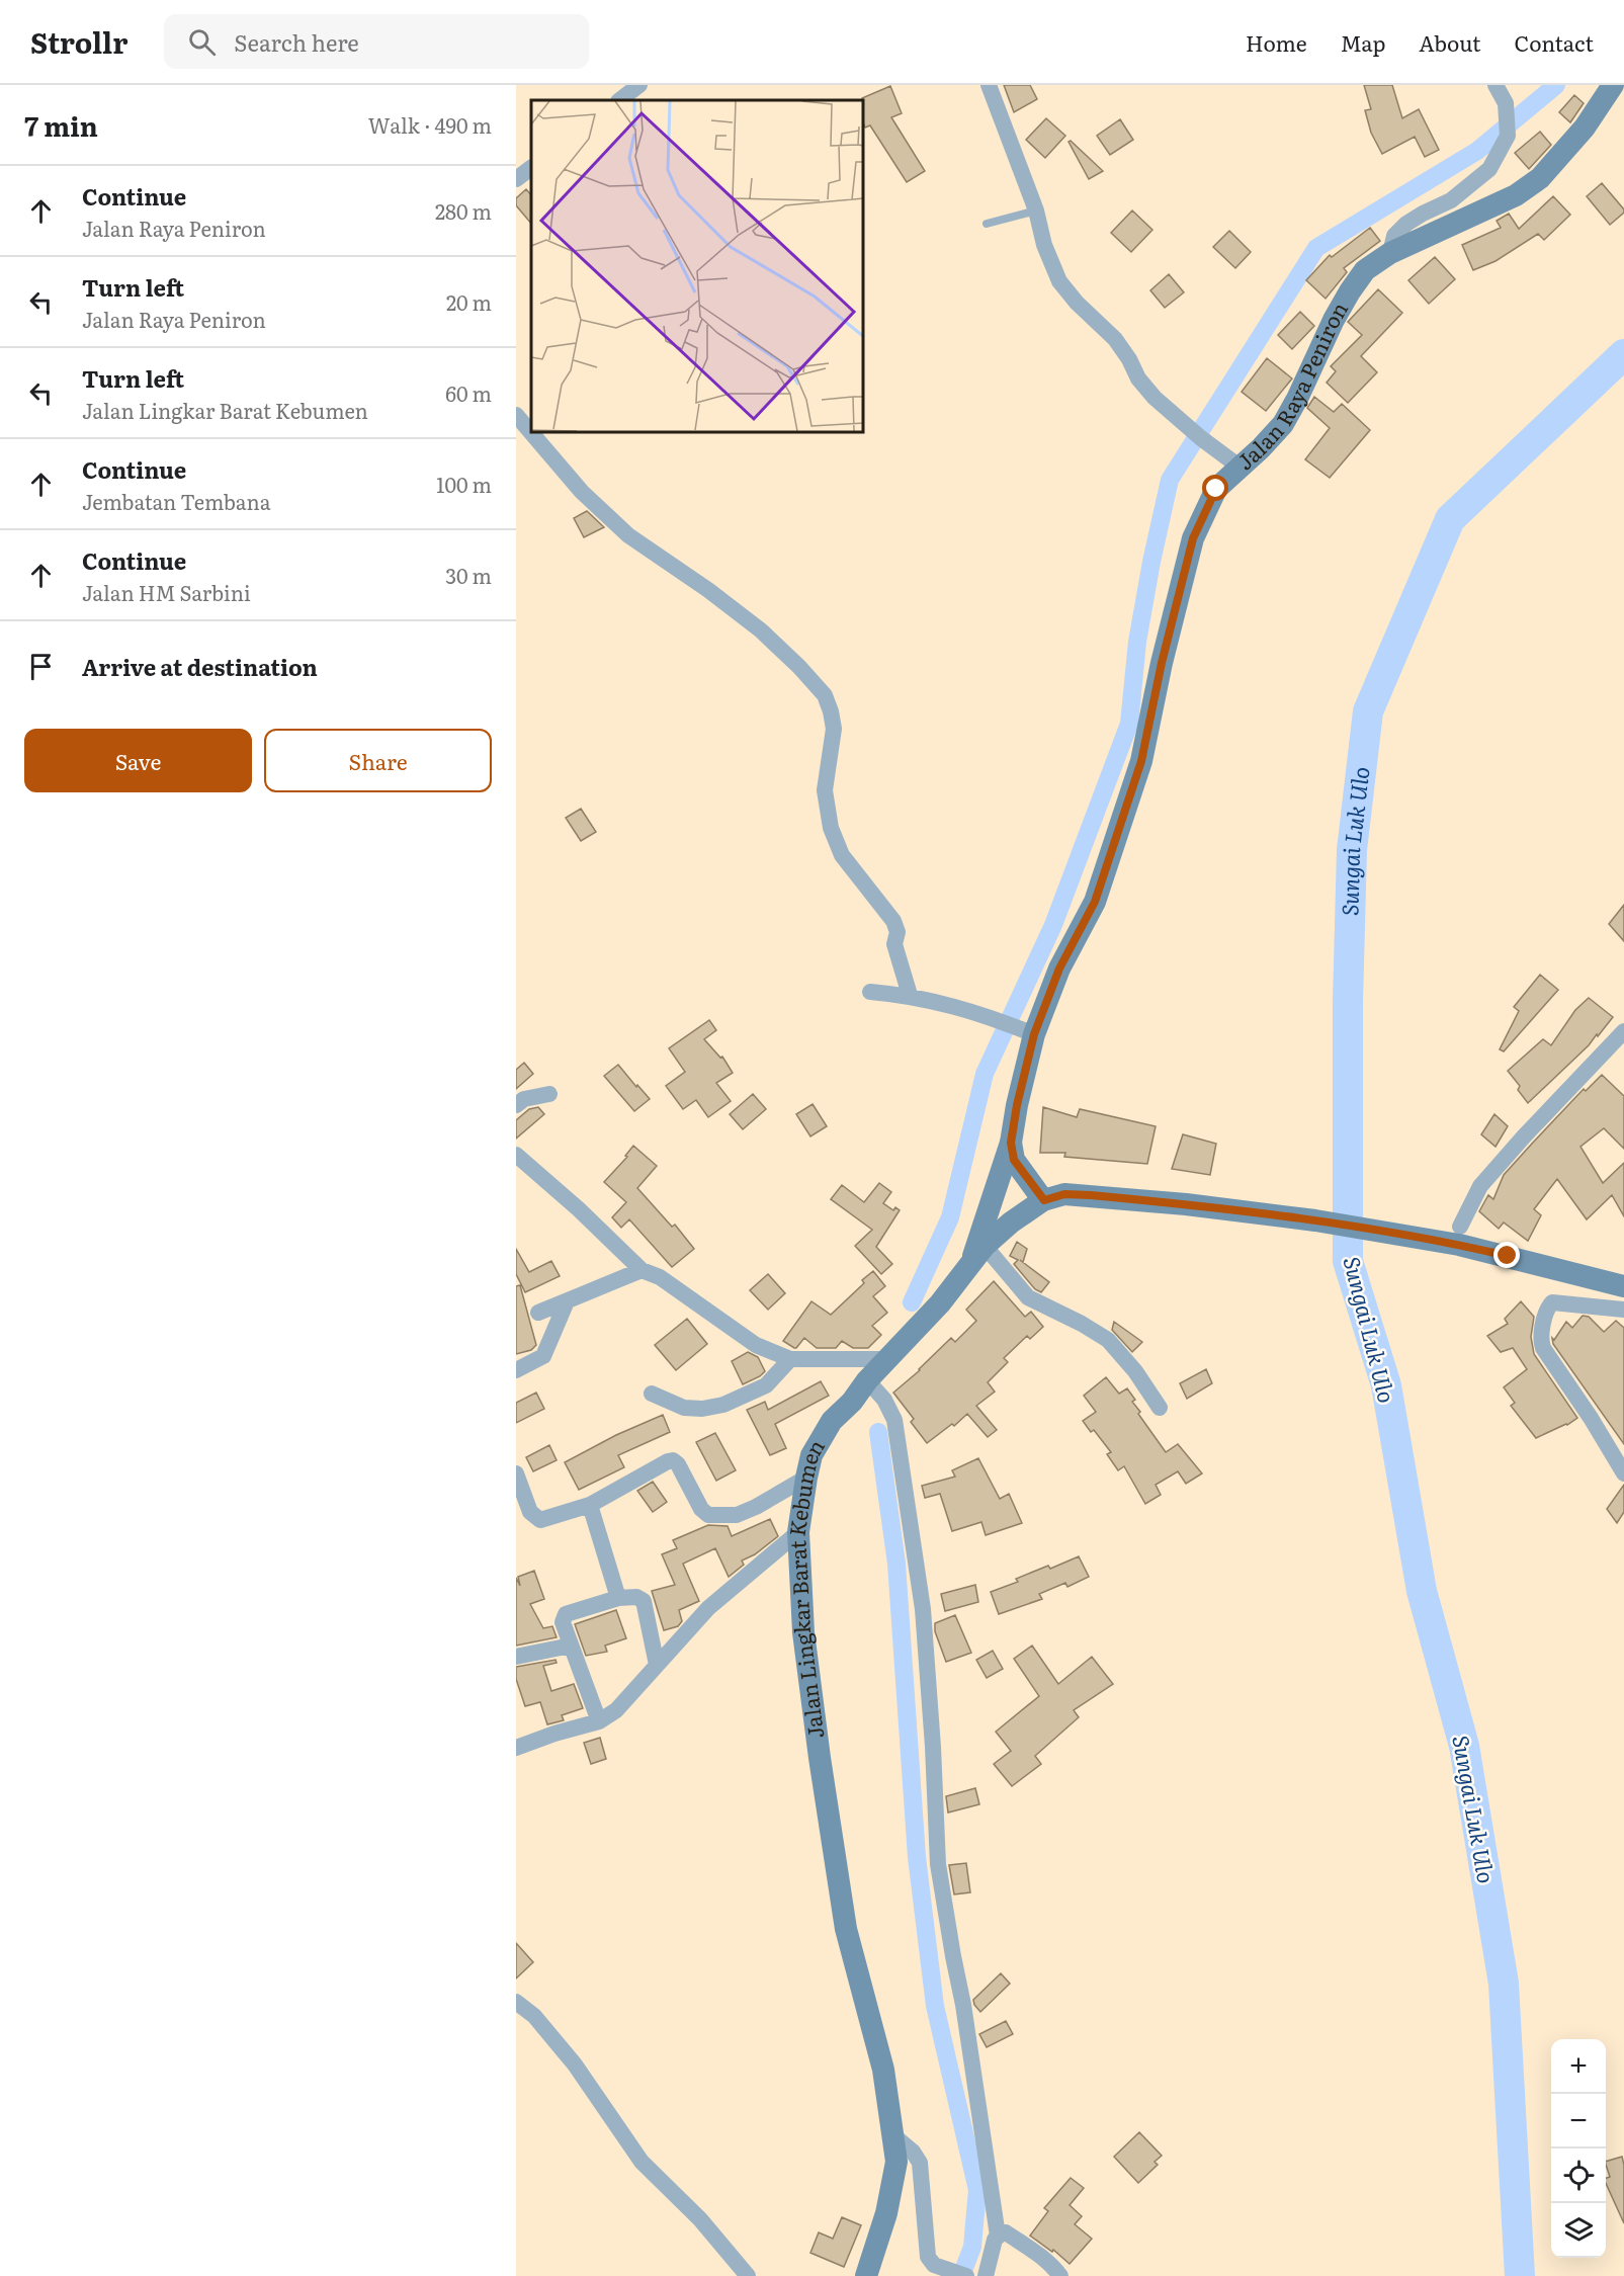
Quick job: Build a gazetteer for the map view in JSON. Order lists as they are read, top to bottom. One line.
{"streets":{"main road":["Jalan Raya Peniron","Jalan Lingkar Barat Kebumen"]},"crossings":[["Jalan Raya Peniron","Jalan Lingkar Barat Kebumen"]],"water":["Sungai Luk Ulo"],"page":{"header":"Strollr","search":"Search here","nav":["Home","Map","About","Contact"],"heading":["7 min","Walk · 490 m"],"list":[["Continue","Jalan Raya Peniron","280 m"],["Turn left","Jalan Raya Peniron","20 m"],["Turn left","Jalan Lingkar Barat Kebumen","60 m"],["Continue","Jembatan Tembana","100 m"],["Continue","Jalan HM Sarbini","30 m"],"Arrive at destination"],"buttons":["Save","Share"],"map_buttons":["+","−"]}}
